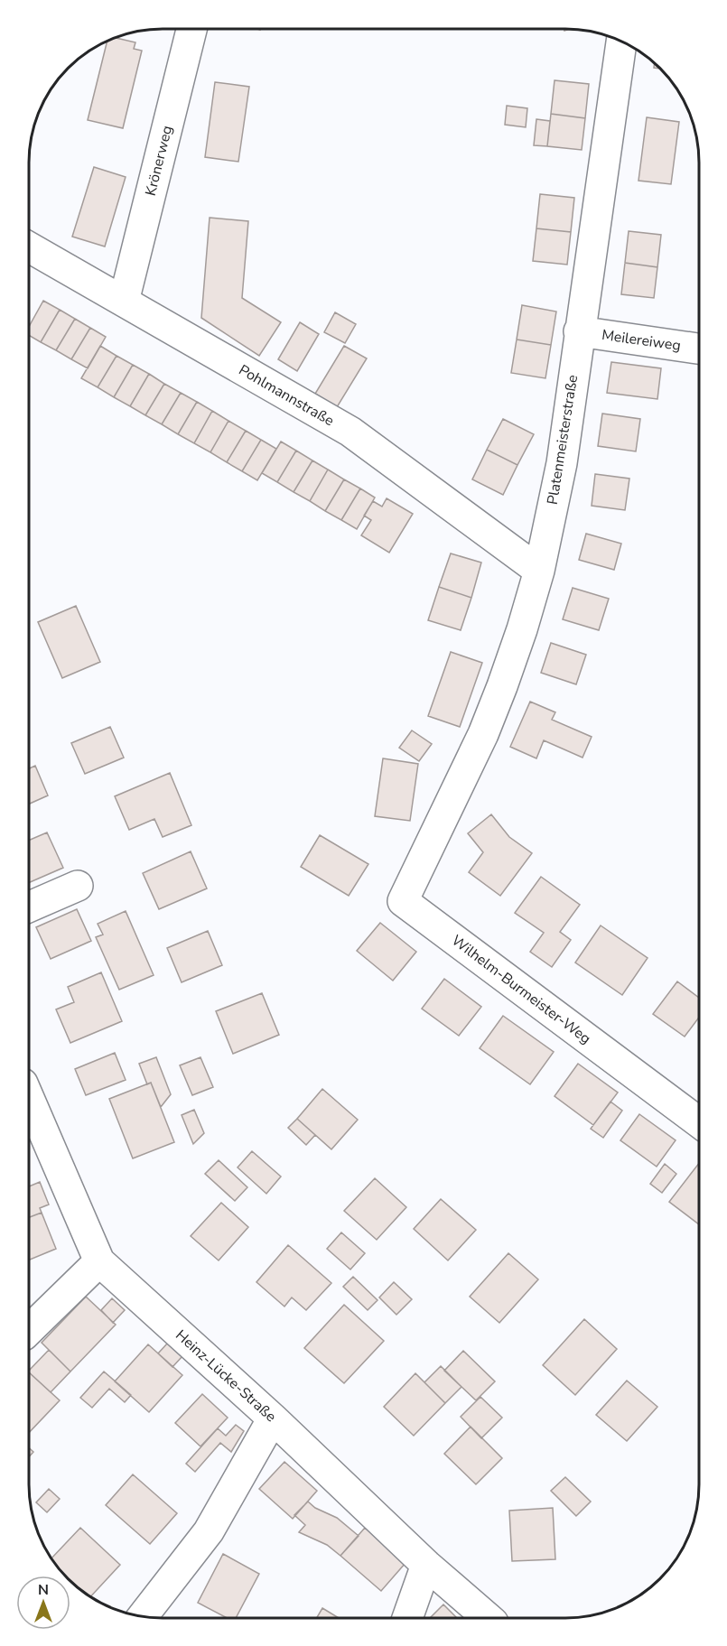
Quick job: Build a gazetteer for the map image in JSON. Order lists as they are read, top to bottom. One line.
{"streets":{"street":["Krönerweg","Meilereiweg","Pohlmannstraße","Platenmeisterstraße","Wilhelm-Burmeister-Weg","Heinz-Lücke-Straße"]},"crossings":[["Krönerweg","Pohlmannstraße"],["Meilereiweg","Platenmeisterstraße"],["Pohlmannstraße","Platenmeisterstraße"],["Platenmeisterstraße","Wilhelm-Burmeister-Weg"]],"north":"top"}
